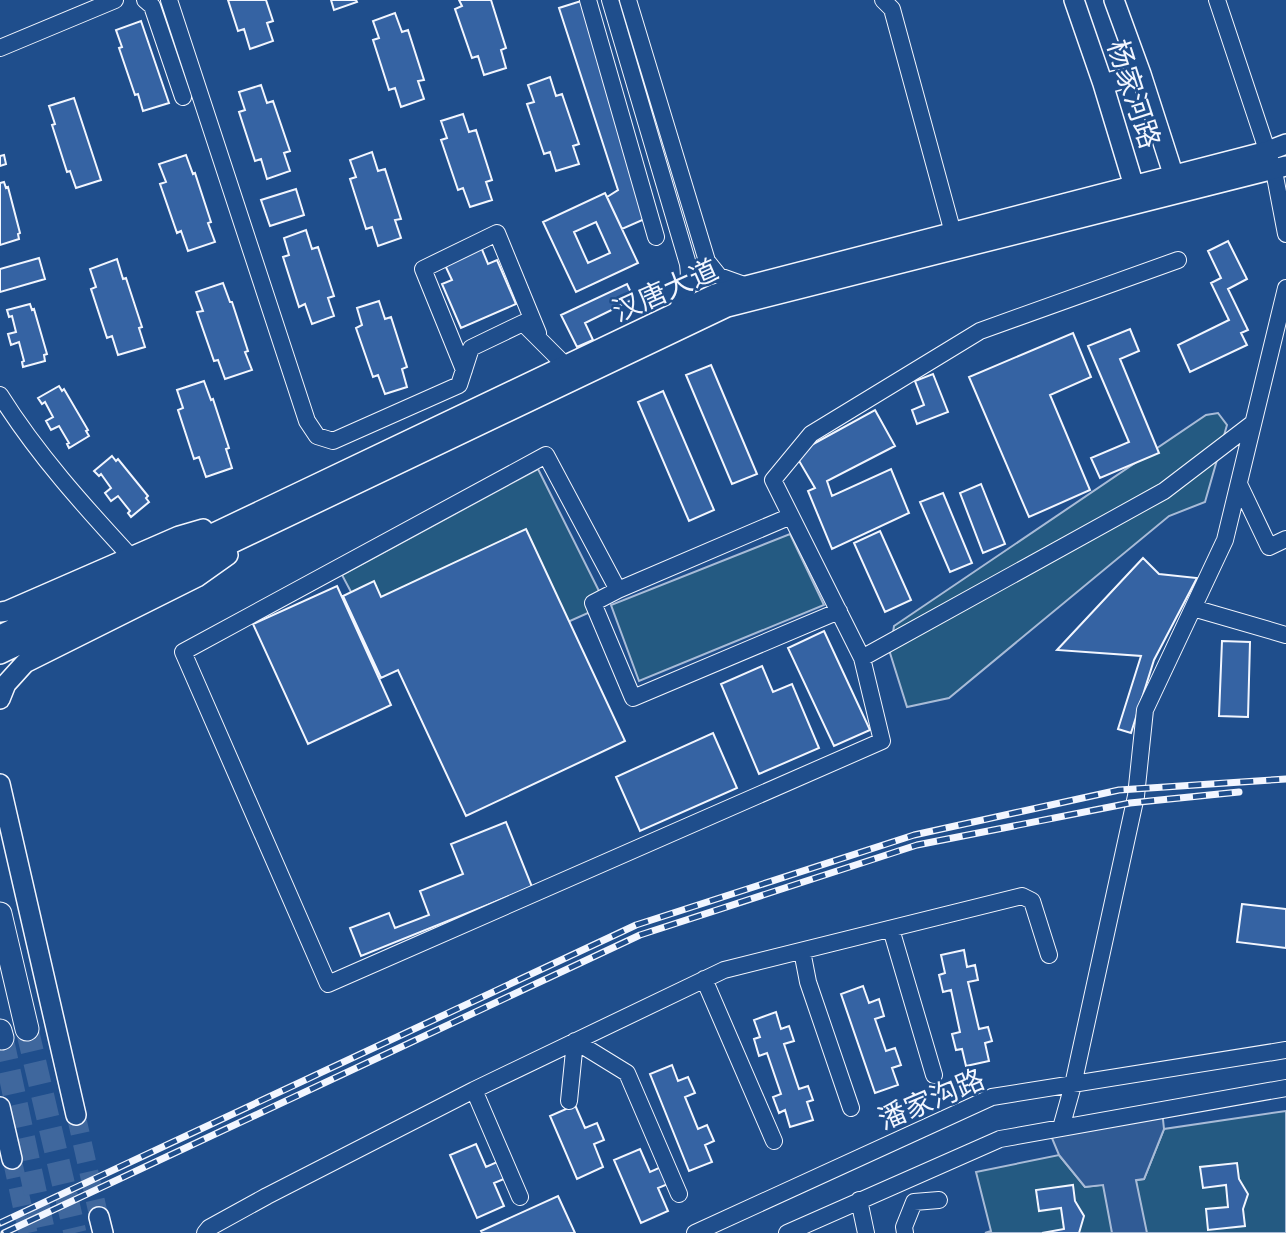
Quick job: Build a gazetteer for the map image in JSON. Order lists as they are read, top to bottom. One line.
{"streets":{"main road":["杨家河路","汉唐大道"],"street":["潘家沟路"]},"crossings":[["杨家河路","汉唐大道"]]}
